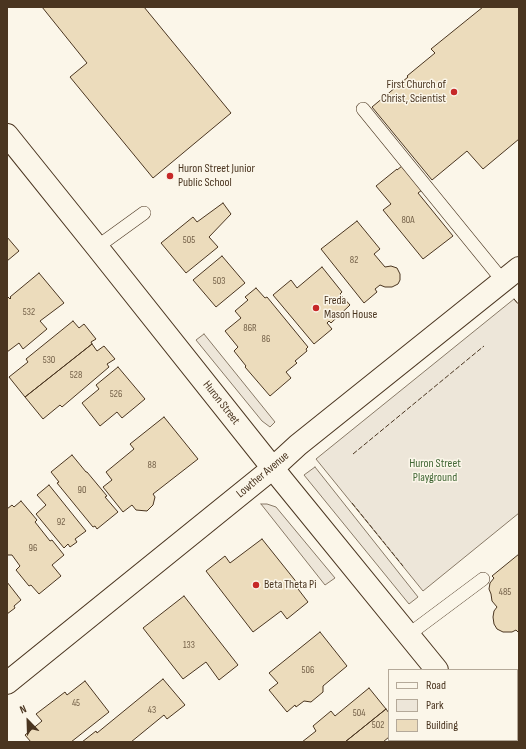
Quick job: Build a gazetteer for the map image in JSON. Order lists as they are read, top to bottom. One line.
{"streets":{"street":["Huron Street","Lowther Avenue"]},"crossings":[["Huron Street","Lowther Avenue"]],"parks":["Huron Street Playground"],"places":["First Church of Christ, Scientist","Huron Street Junior Public School","Freda Mason House","Beta Theta Pi"],"house_numbers":["80A","505","82","503","532","86R","86","530","528","526","88","90","92","96","485","133","506","45","43","504","502"],"legend":["Road","Park","Building"],"north":"top left"}
